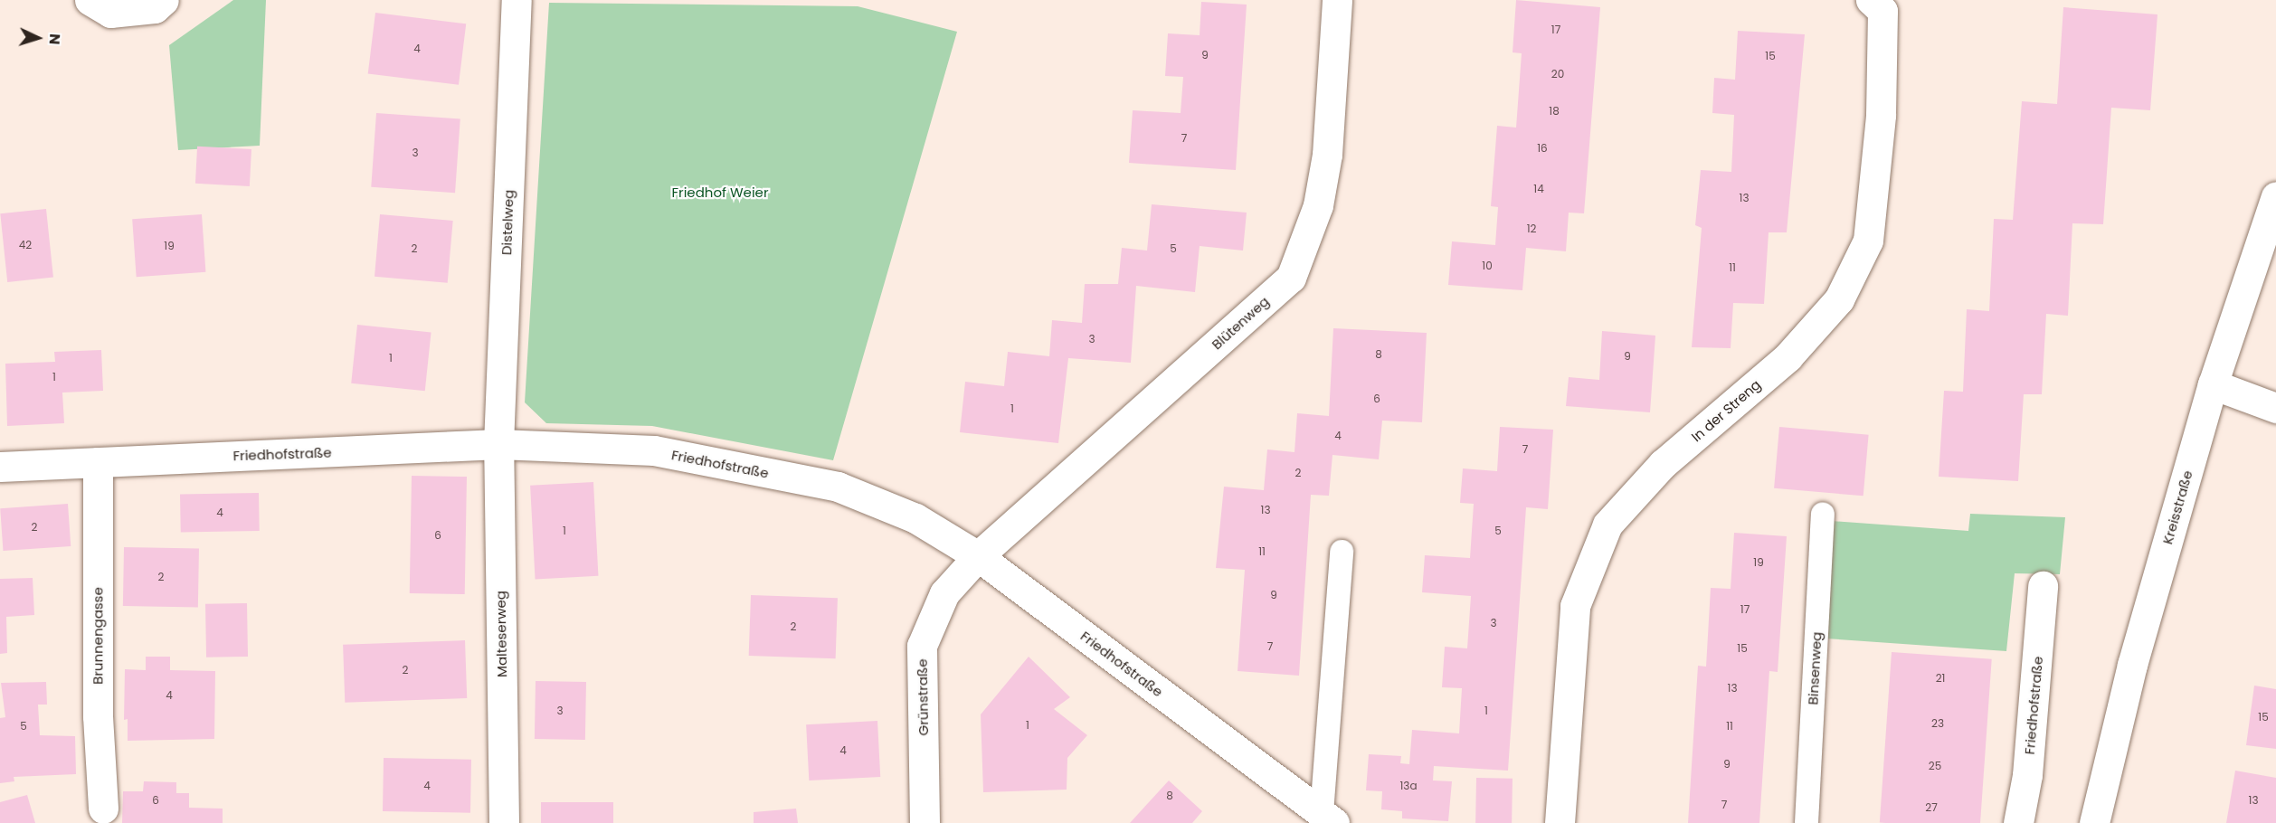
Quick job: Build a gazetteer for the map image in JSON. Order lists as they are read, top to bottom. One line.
{"streets":{"street":["Distelweg","Blütenweg","In der Streng","Friedhofstraße","Kreisstraße","Malteserweg","Brunnengasse","Grünstraße"],"lane":["Binsenweg"]},"crossings":[["Distelweg","Friedhofstraße"],["Distelweg","Malteserweg"],["Blütenweg","Friedhofstraße"],["Blütenweg","Grünstraße"],["Friedhofstraße","Malteserweg"],["Friedhofstraße","Brunnengasse"],["Friedhofstraße","Grünstraße"]],"parks":["Friedhof Weier"],"house_numbers":["17","4","9","15","20","18","7","16","3","14","13","12","42","19","2","5","10","11","3","8","9","1","1","6","1","4","7","2","13","4","2","1","5","6","11","19","2","9","17","3","2","7","15","2","21","13","4","3","1","15","23","1","5","11","4","9","25","4","13a","8","6","13","7","27"],"north":"right"}
